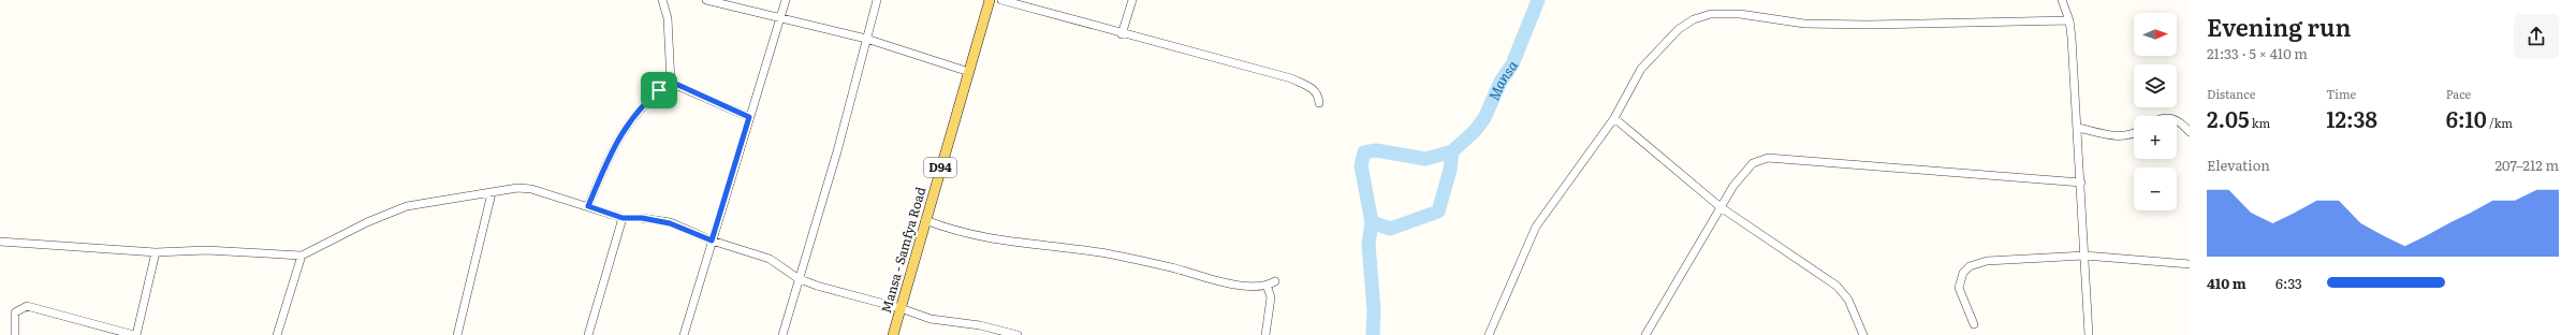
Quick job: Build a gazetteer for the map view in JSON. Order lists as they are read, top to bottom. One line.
{"streets":{"main road":["D94","Mansa - Samfya Road"]},"water":["Mansa"],"north":"right","page":{"heading":["Evening run","21:33 · 5 × 410 m"],"map_buttons":["+","−"],"stats":[["Distance","2.05 km"],["Time","12:38"],["Pace","6:10 /km"]],"chart":["Elevation","207–212 m"],"list":[{"name":"410 m","note":"6:33"}]}}
